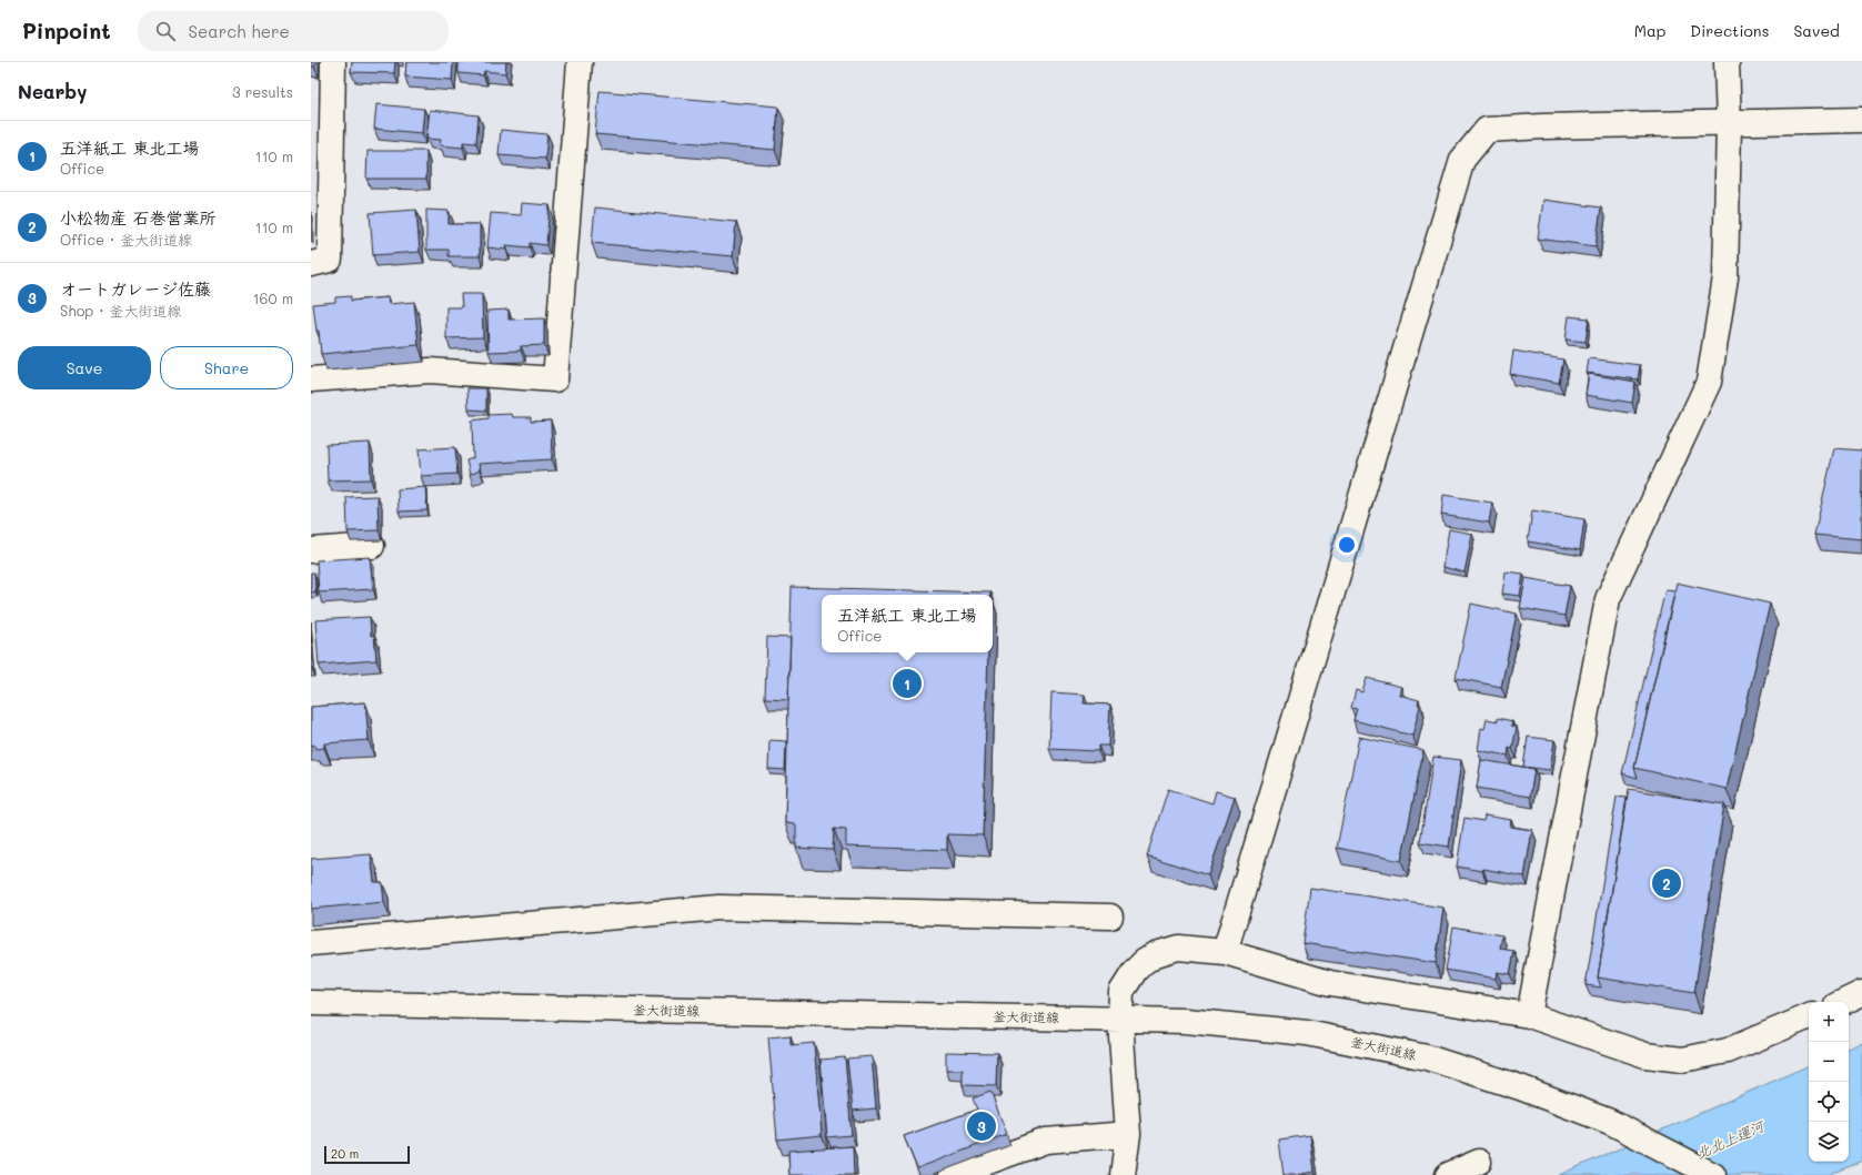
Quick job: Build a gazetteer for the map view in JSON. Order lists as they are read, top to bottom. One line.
{"streets":{"street":["釜大街道線"]},"water":["北北上運河"],"scale_bar":"20 m","page":{"header":"Pinpoint","search":"Search here","nav":["Map","Directions","Saved"],"heading":["Nearby","3 results"],"list":[{"mark":"1","name":"五洋紙工 東北工場","note":"Office","value":"110 m"},{"mark":"2","name":"小松物産 石巻営業所","note":"Office · 釜大街道線","value":"110 m"},{"mark":"3","name":"オートガレージ佐藤","note":"Shop · 釜大街道線","value":"160 m"}],"buttons":["Save","Share"],"popup":["五洋紙工 東北工場","Office"],"pins":["1","2","3"],"map_buttons":["+","−"],"scale":"20 m"}}
